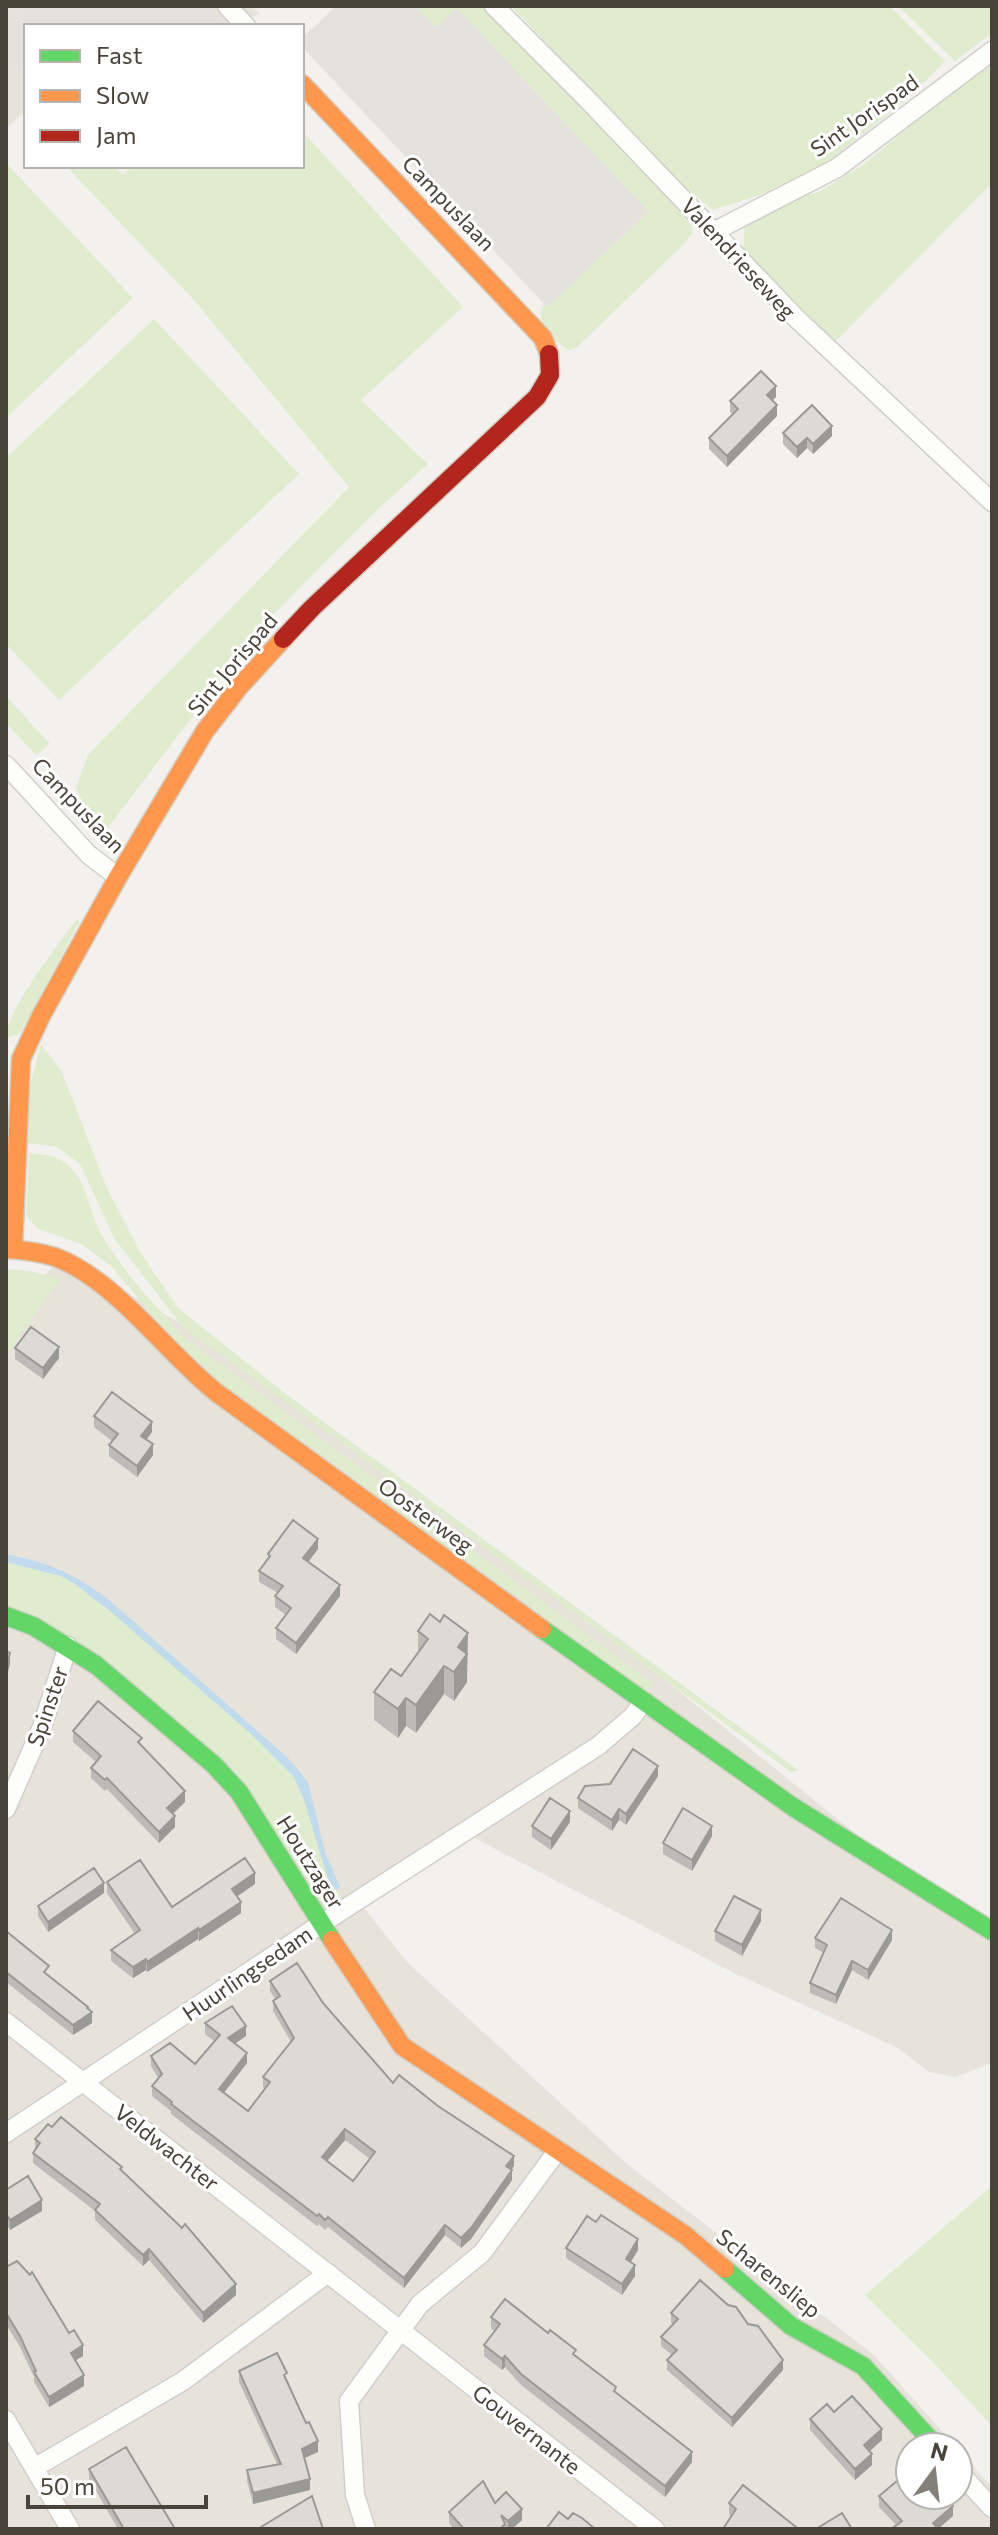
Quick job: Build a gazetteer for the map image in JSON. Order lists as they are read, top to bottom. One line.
{"streets":{"street":["Sint Jorispad","Campuslaan","Valendrieseweg","Oosterweg","Spinster","Houtzager","Huurlingsedam","Veldwachter","Scharensliep","Gouvernante"]},"crossings":[["Sint Jorispad","Campuslaan"],["Sint Jorispad","Valendrieseweg"],["Sint Jorispad","Oosterweg"],["Oosterweg","Huurlingsedam"],["Spinster","Houtzager"],["Houtzager","Huurlingsedam"],["Houtzager","Scharensliep"],["Huurlingsedam","Veldwachter"],["Veldwachter","Gouvernante"]],"legend":["Fast","Slow","Jam"],"scale_bar":"50 m","north":"top"}
